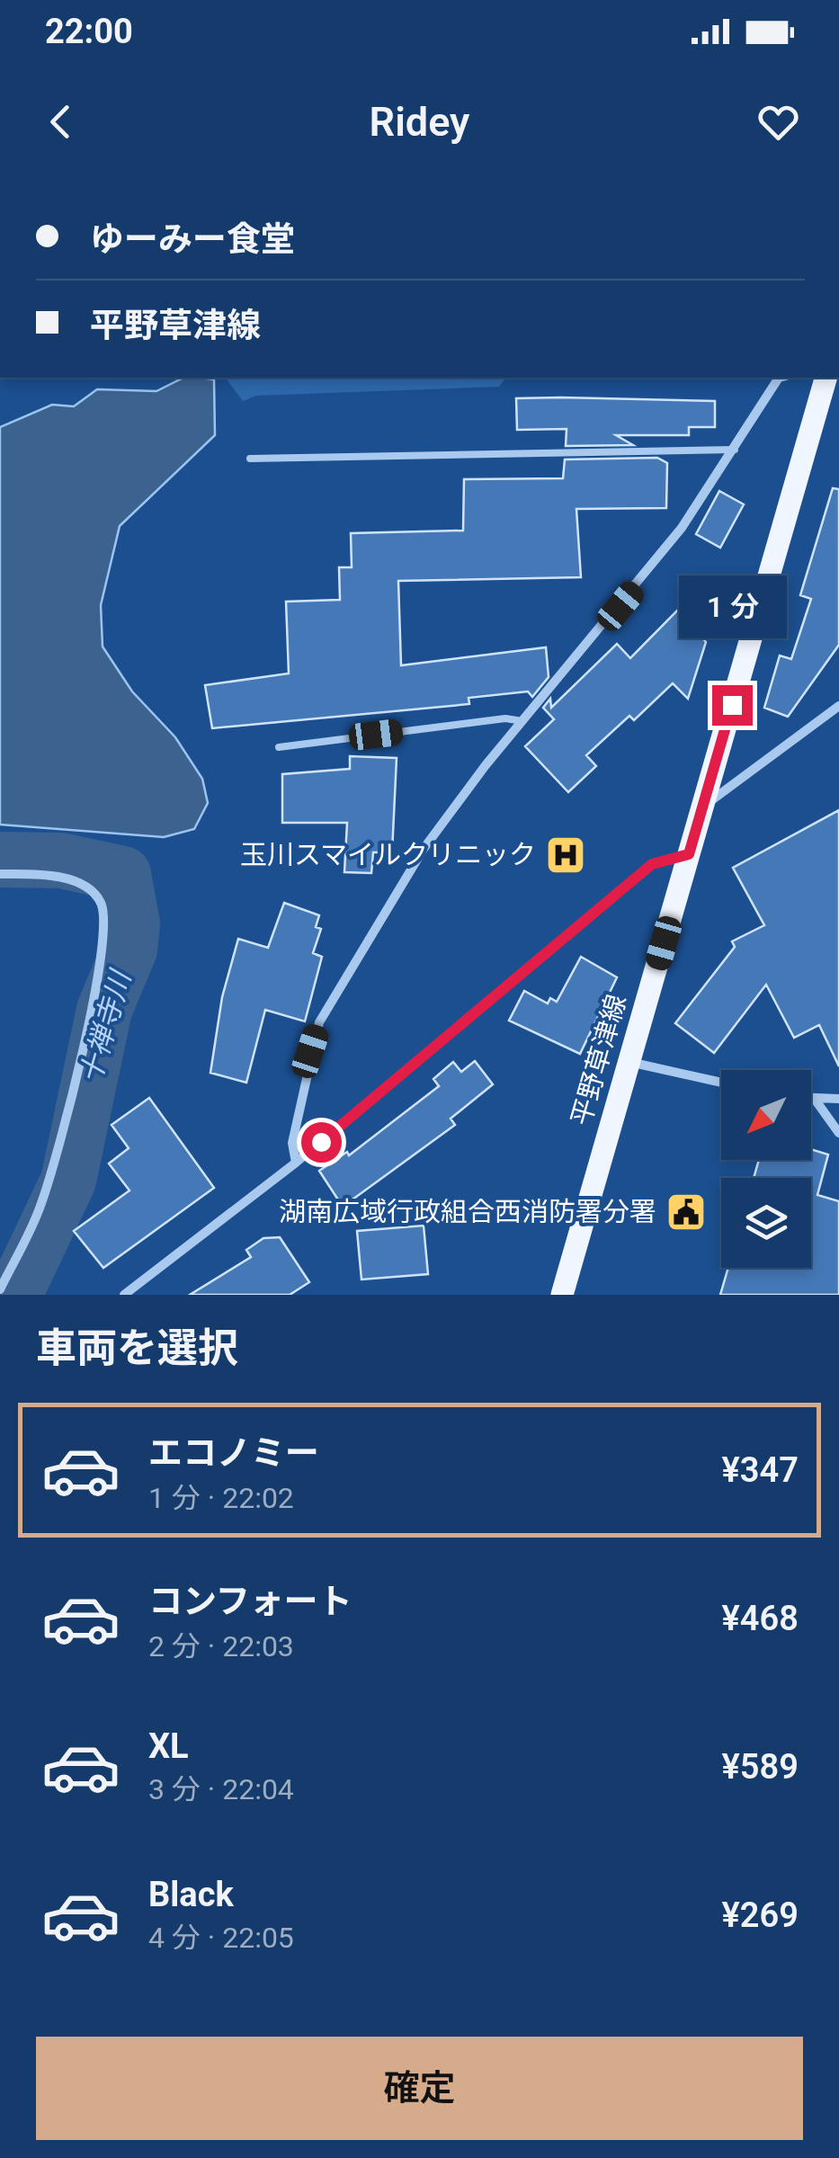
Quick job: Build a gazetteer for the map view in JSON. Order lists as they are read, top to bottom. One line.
{"streets":{"main road":["平野草津線"]},"water":["十禅寺川"],"places":{"hospital":["玉川スマイルクリニック"],"public building":["湖南広域行政組合西消防署分署"]},"north":"bottom left","page":{"status":"22:00","header":"Ridey","banner":["ゆーみー食堂","平野草津線"],"bubble":"1 分","heading":"車両を選択","list":[{"name":"エコノミー","note":"1 分 · 22:02","value":"¥347"},{"name":"コンフォート","note":"2 分 · 22:03","value":"¥468"},{"name":"XL","note":"3 分 · 22:04","value":"¥589"},{"name":"Black","note":"4 分 · 22:05","value":"¥269"}],"buttons":"確定"}}
